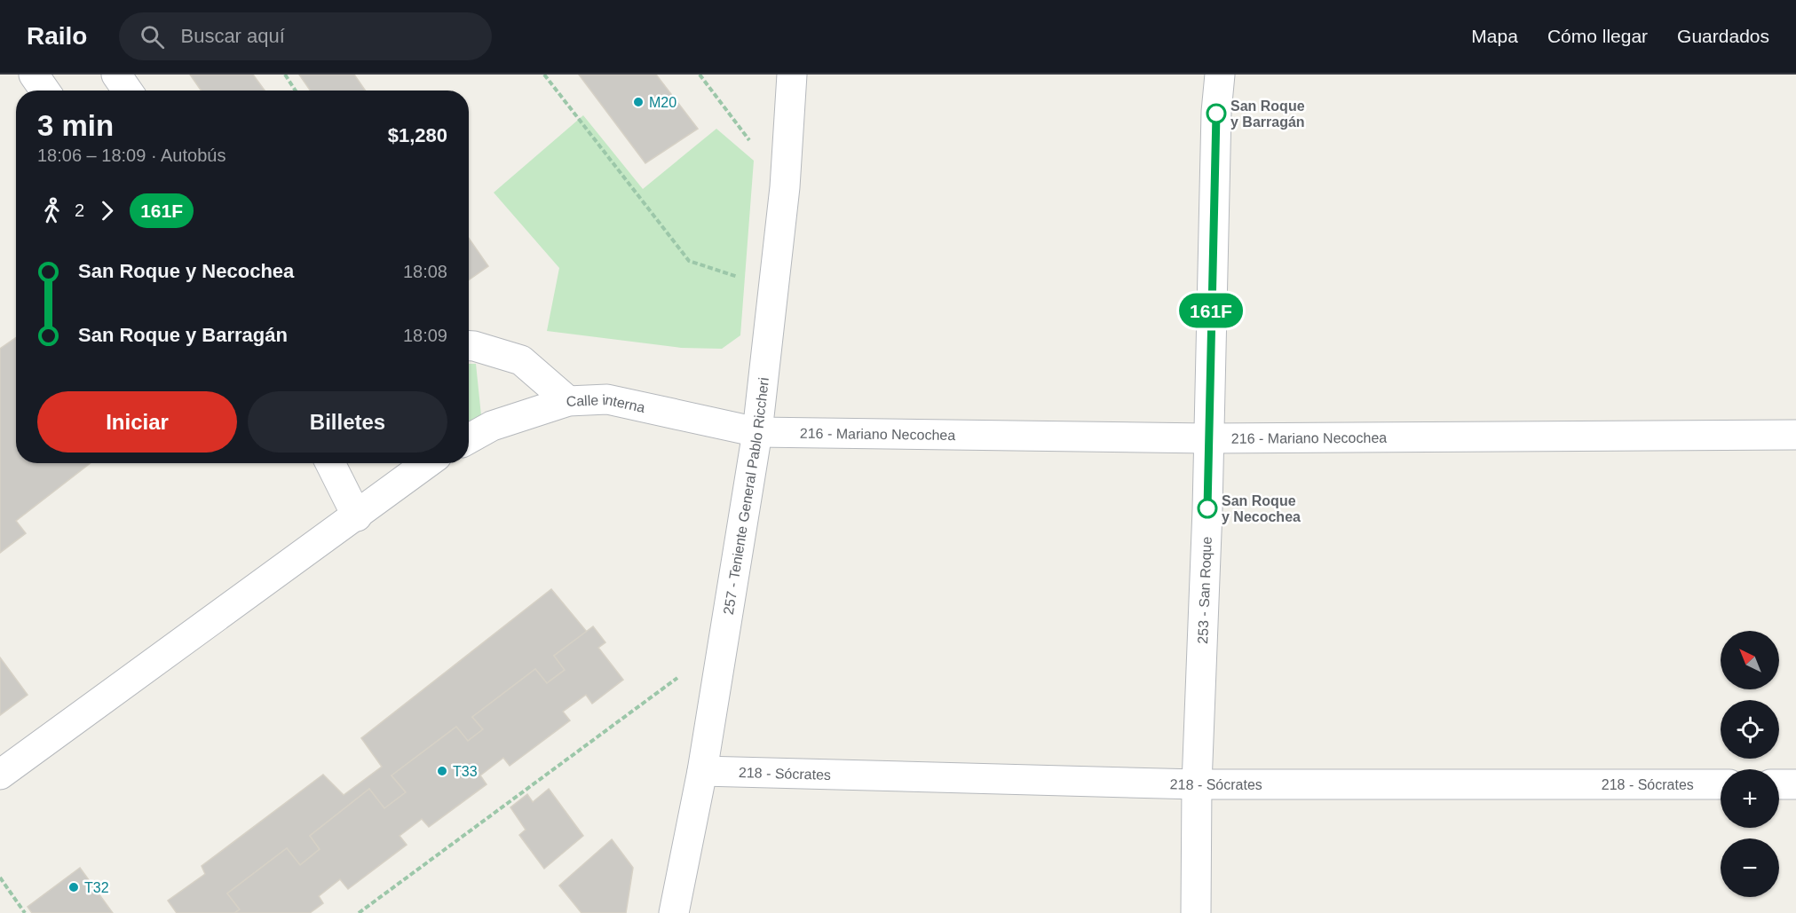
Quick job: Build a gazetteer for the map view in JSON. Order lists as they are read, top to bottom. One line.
{"streets":{"street":["Calle interna","216 - Mariano Necochea","257 - Teniente General Pablo Riccheri","253 - San Roque","218 - Sócrates"]},"crossings":[["Calle interna","216 - Mariano Necochea"],["Calle interna","257 - Teniente General Pablo Riccheri"],["216 - Mariano Necochea","257 - Teniente General Pablo Riccheri"],["216 - Mariano Necochea","253 - San Roque"],["257 - Teniente General Pablo Riccheri","218 - Sócrates"],["253 - San Roque","218 - Sócrates"]],"places":["M20","San Roque y Barragán","San Roque y Necochea","T33","T32"],"lines":["bus line 161F"],"north":"top left","page":{"header":"Railo","search":"Buscar aquí","nav":["Mapa","Cómo llegar","Guardados"],"on_map":"161F","heading":["3 min","18:06 – 18:09 · Autobús","$1,280"],"legs":["2","161F"],"list":[{"name":"San Roque y Necochea","value":"18:08"},{"name":"San Roque y Barragán","value":"18:09"}],"buttons":["Iniciar","Billetes"],"map_buttons":["+","−"]}}
